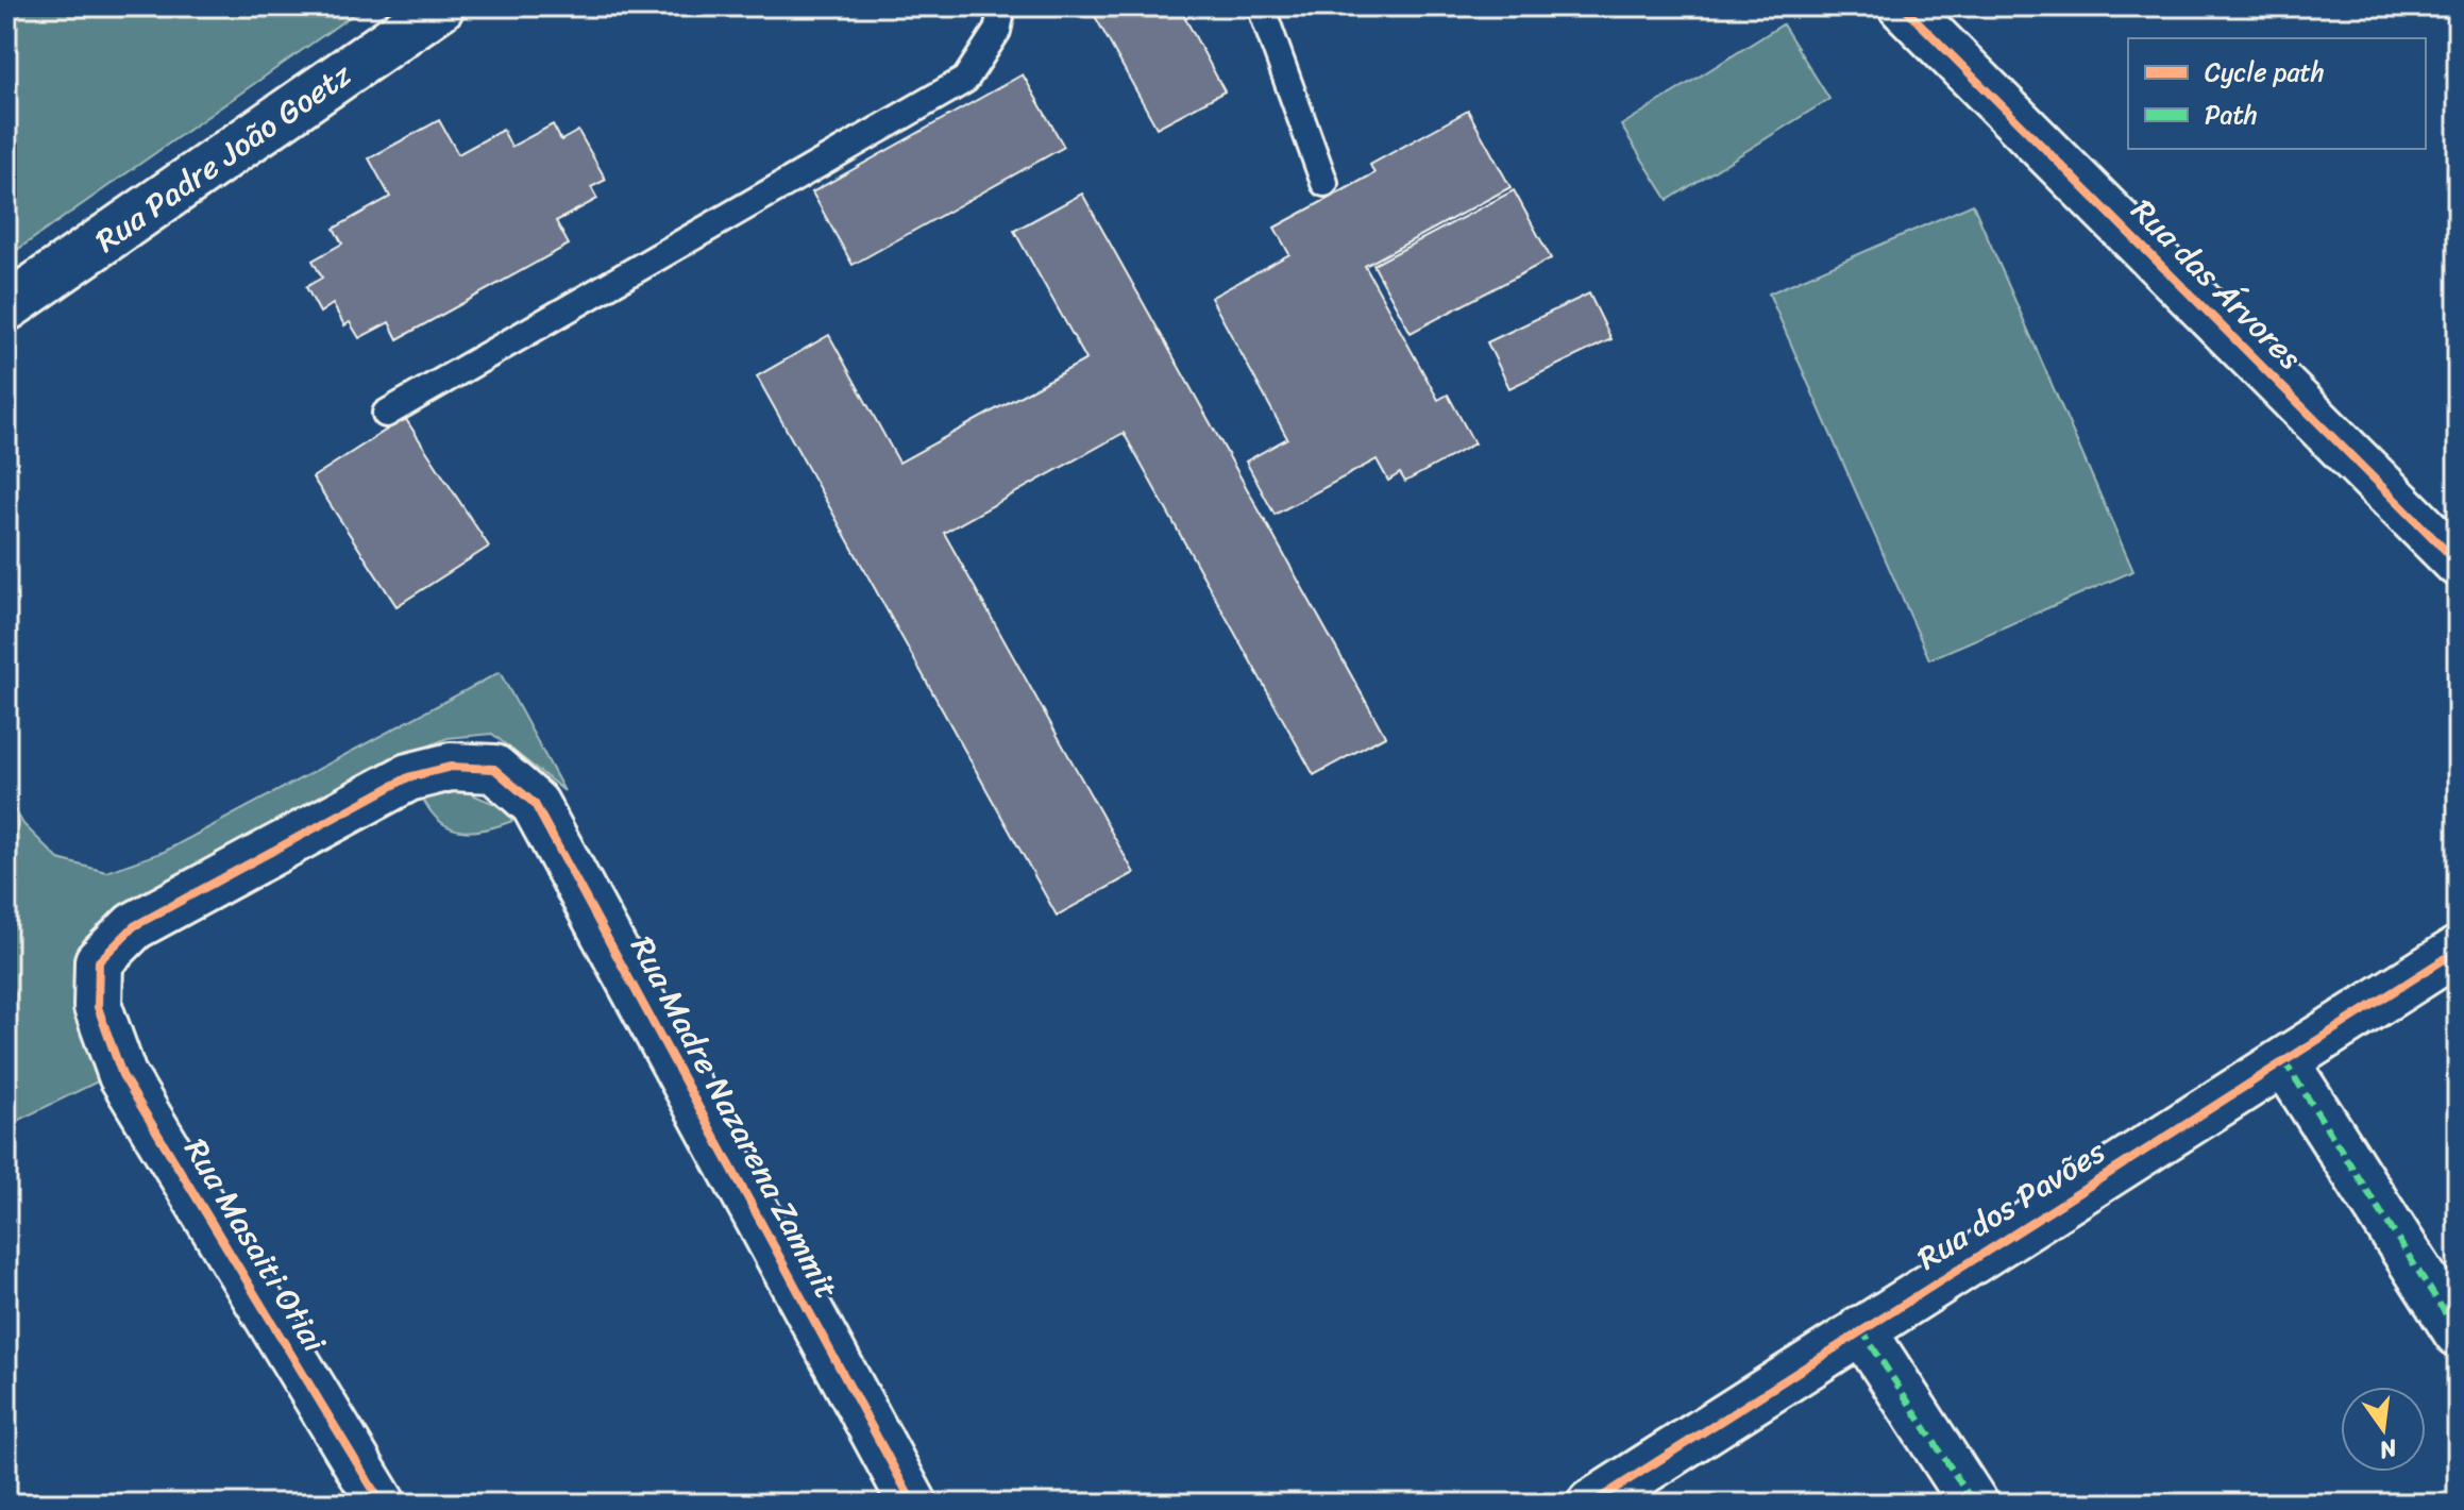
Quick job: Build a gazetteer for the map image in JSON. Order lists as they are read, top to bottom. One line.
{"streets":{"street":["Rua Padre João Goetz","Rua das Árvores","Rua Madre Nazarena Zammit","Rua dos Pavões","Rua Masaiti Otiai"]},"crossings":[["Rua Madre Nazarena Zammit","Rua Masaiti Otiai"]],"legend":["Cycle path","Path"],"north":"bottom"}
